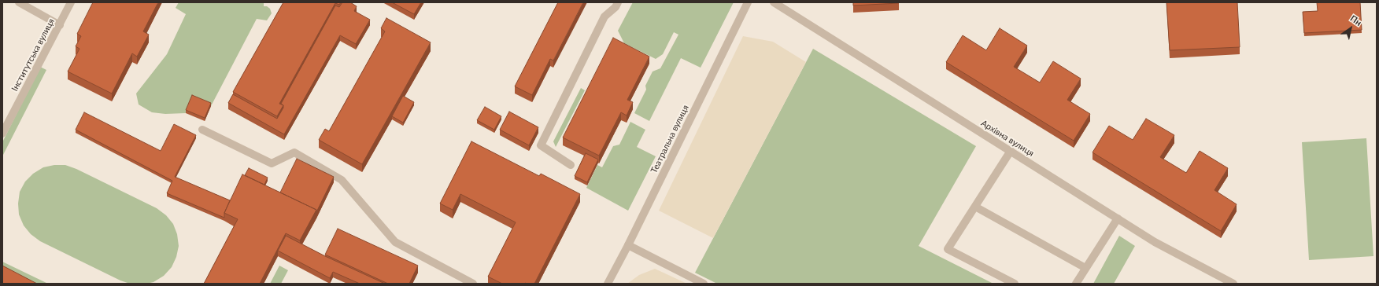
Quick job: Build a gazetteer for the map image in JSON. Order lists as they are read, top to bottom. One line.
{"streets":{"street":["Інститутська вулиця","Архівна вулиця","Театральна вулиця"]},"north":"top right"}
